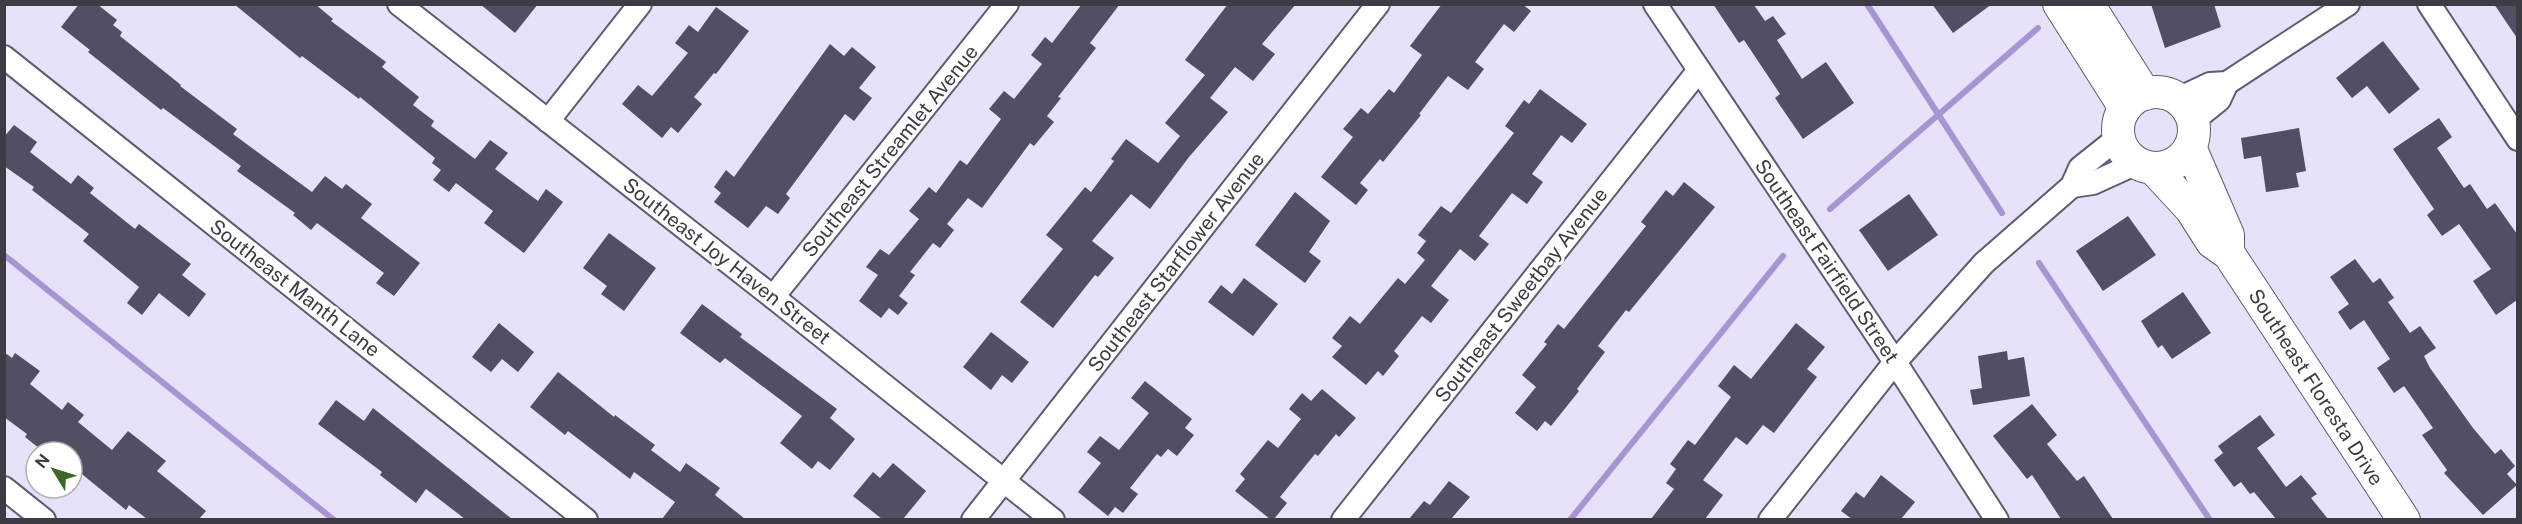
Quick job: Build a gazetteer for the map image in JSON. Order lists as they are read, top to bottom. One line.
{"streets":{"street":["Southeast Streamlet Avenue","Southeast Joy Haven Street","Southeast Fairfield Street","Southeast Starflower Avenue","Southeast Manth Lane","Southeast Sweetbay Avenue","Southeast Floresta Drive"]},"crossings":[["Southeast Streamlet Avenue","Southeast Joy Haven Street"],["Southeast Joy Haven Street","Southeast Starflower Avenue"],["Southeast Fairfield Street","Southeast Sweetbay Avenue"]],"north":"top left"}
